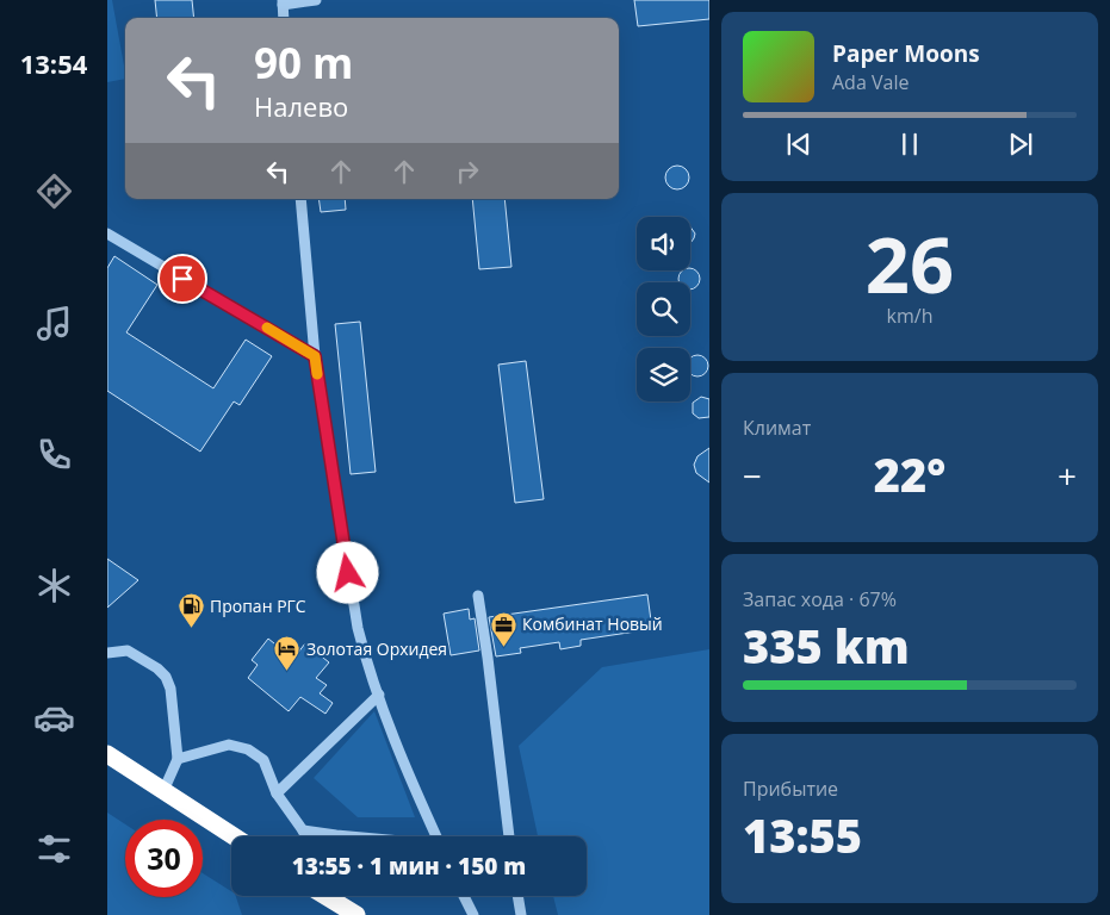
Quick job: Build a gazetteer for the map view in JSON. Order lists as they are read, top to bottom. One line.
{"places":{"fuel station":["Пропан РГС"],"office":["Комбинат Новый"],"hotel":["Золотая Орхидея"]},"page":{"tabs":"13:54","turn":["90 m","Налево"],"song":["Paper Moons","Ada Vale"],"tile":[["26","km/h"],"Климат",["Запас хода · 67%","335 km"],["Прибытие","13:55"]],"heat":["−","22°","+"],"limit":"30","trip":"13:55 · 1 мин · 150 m"}}
